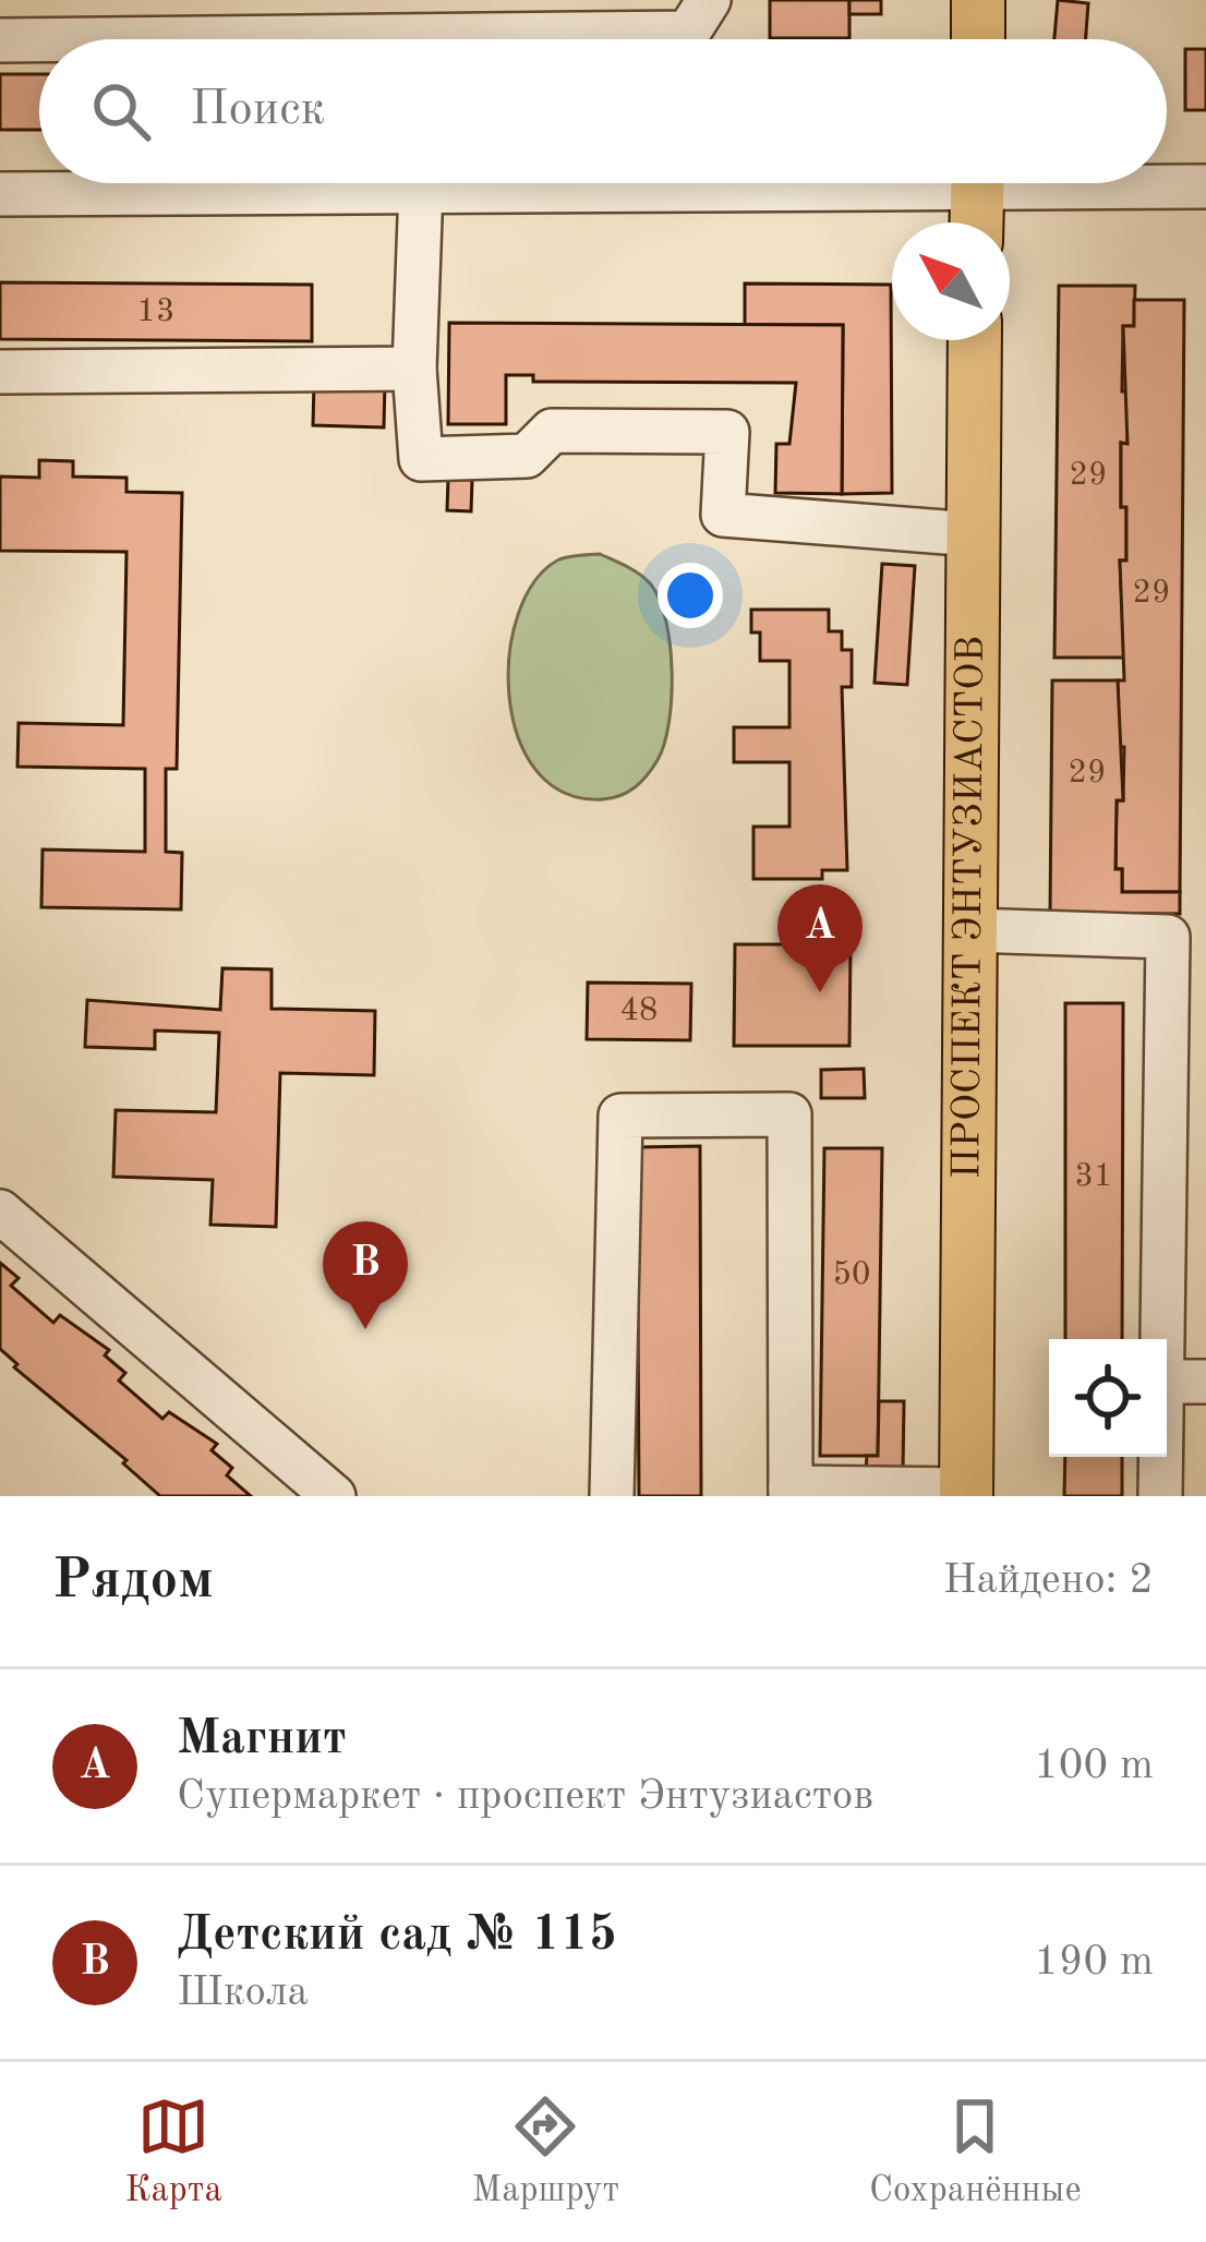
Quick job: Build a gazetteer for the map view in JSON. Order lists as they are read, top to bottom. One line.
{"streets":{"main road":["ПРОСПЕКТ ЭНТУЗИАСТОВ"]},"house_numbers":["13","29","29","29","48","31","50"],"north":"top left","page":{"search":"Поиск","pins":["A","B"],"heading":["Рядом","Найдено: 2"],"list":[{"mark":"A","name":"Магнит","note":"Супермаркет · проспект Энтузиастов","value":"100 m"},{"mark":"B","name":"Детский сад № 115","note":"Школа","value":"190 m"}],"nav":["Карта","Маршрут","Сохранённые"]}}
